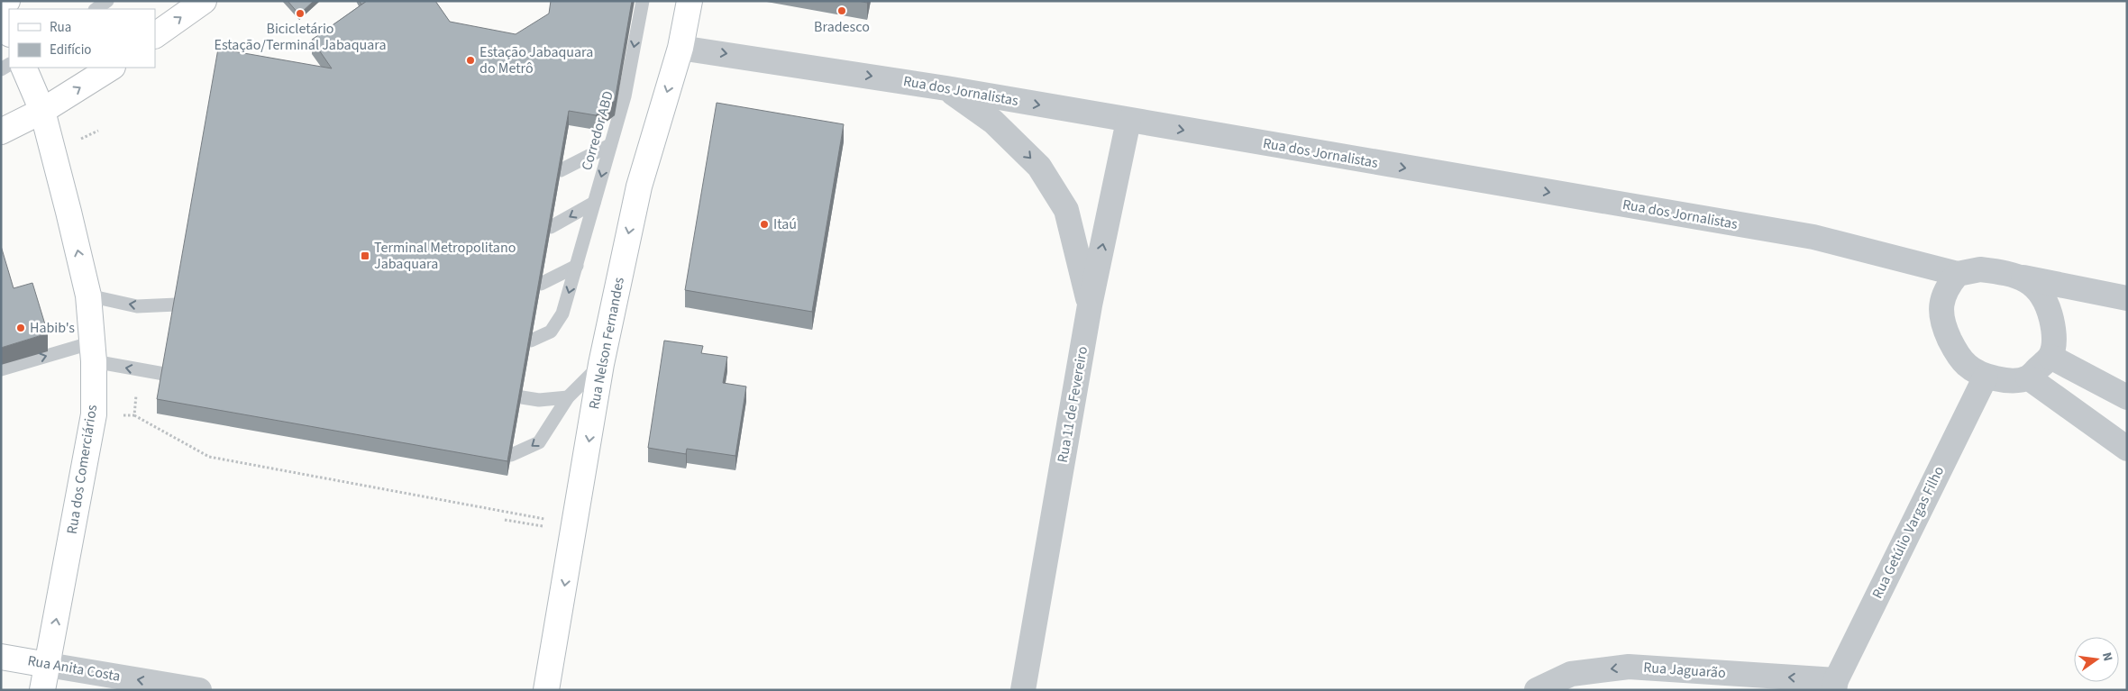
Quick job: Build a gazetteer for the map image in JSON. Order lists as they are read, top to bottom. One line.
{"streets":{"street":["Rua dos Jornalistas","Rua Nelson Fernandes","Rua 11 de Fevereiro","Rua dos Comerciários","Rua Getúlio Vargas Filho","Rua Anita Costa","Rua Jaguarão"],"lane":["Corredor ABD"]},"crossings":[["Rua dos Jornalistas","Rua Nelson Fernandes"],["Rua dos Jornalistas","Rua 11 de Fevereiro"],["Rua dos Jornalistas","Rua Getúlio Vargas Filho"],["Rua dos Comerciários","Rua Anita Costa"],["Rua Getúlio Vargas Filho","Rua Jaguarão"]],"one_way":["Rua dos Jornalistas","Corredor ABD","Rua Nelson Fernandes","Rua dos Comerciários","Rua Anita Costa","Rua Jaguarão"],"places":{"other":["Bradesco","Bicicletário Estação/Terminal Jabaquara","Estação Jabaquara do Metrô","Itaú","Habib's"],"transit":["Terminal Metropolitano Jabaquara"]},"legend":["Rua","Edifício"],"north":"right"}
